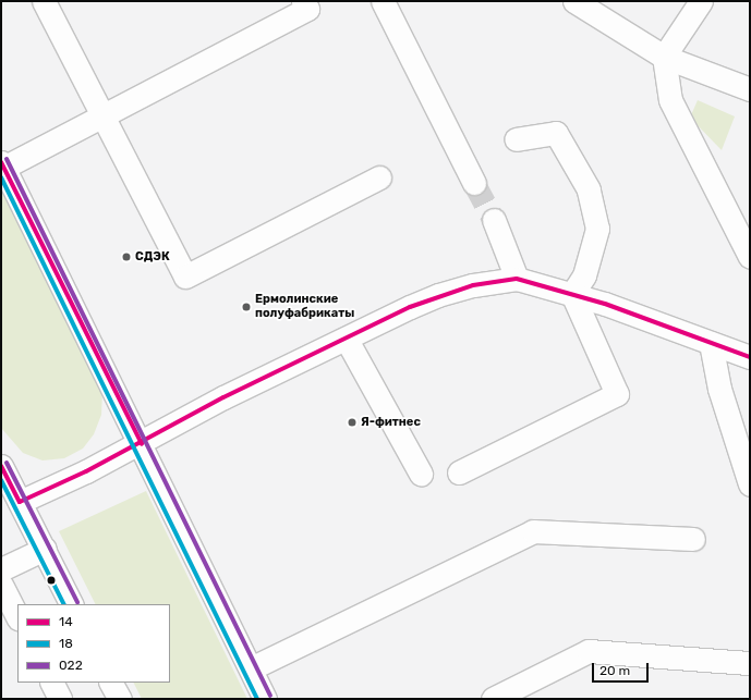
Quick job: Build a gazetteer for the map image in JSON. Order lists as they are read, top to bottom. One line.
{"places":["СДЭК","Ермолинские полуфабрикаты","Я-фитнес"],"lines":["transit line 022","transit line 14","transit line 18"],"legend":["14","18","022"],"scale_bar":"20 m"}
